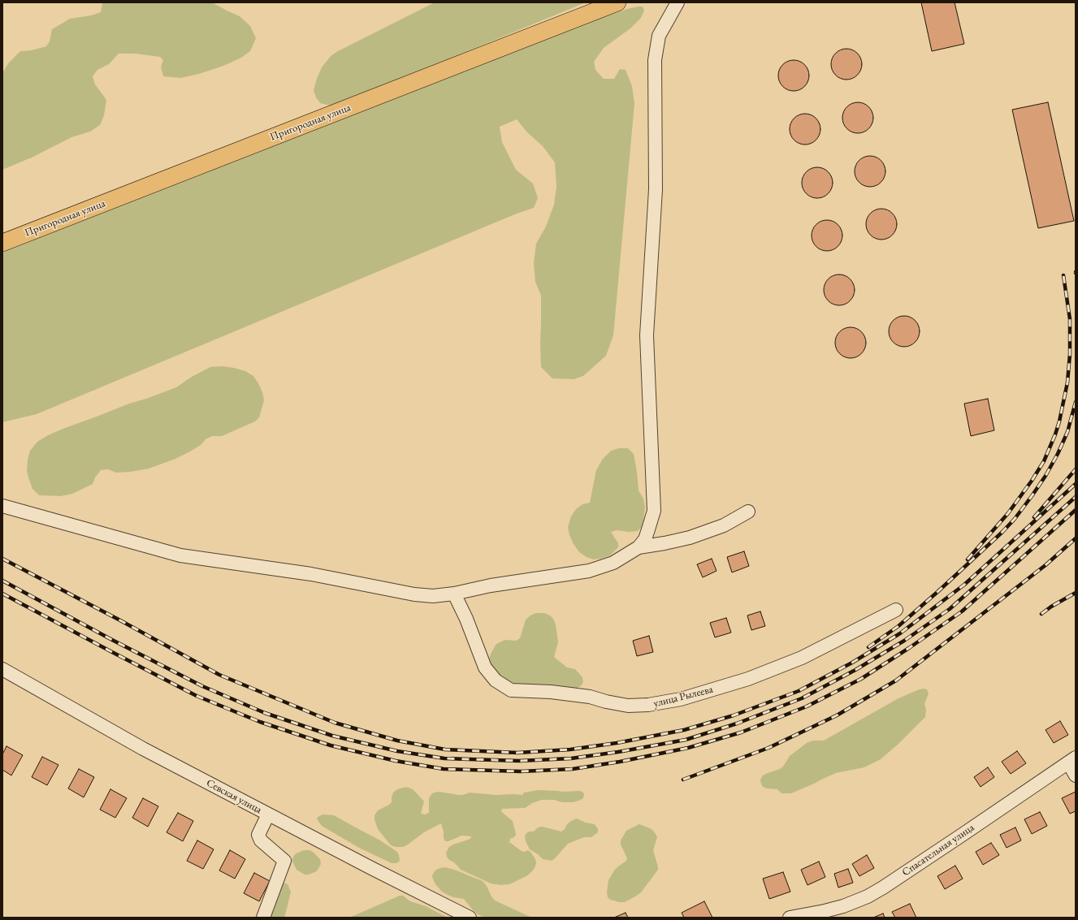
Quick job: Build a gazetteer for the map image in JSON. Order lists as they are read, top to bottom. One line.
{"streets":{"main road":["Пригородная улица"],"street":["улица Рылеева","Севская улица","Спасательная улица"]}}
